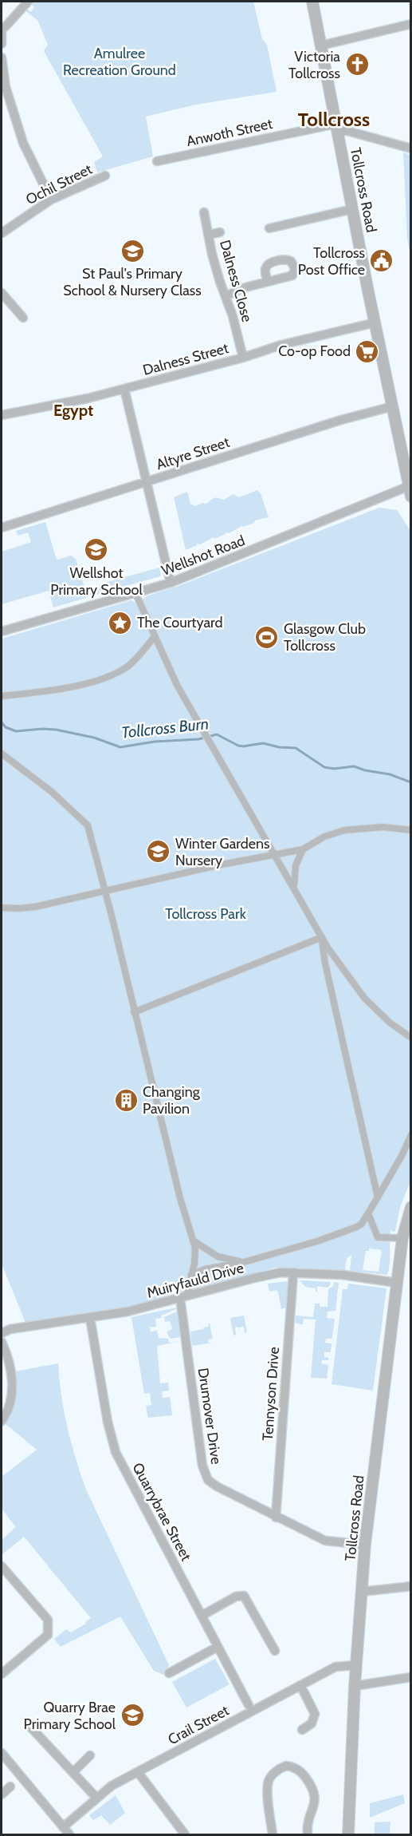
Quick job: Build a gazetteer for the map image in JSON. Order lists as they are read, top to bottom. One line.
{"streets":{"street":["Anwoth Street","Ochil Street","Tollcross Road","Dalness Close","Dalness Street","Altyre Street","Wellshot Road","Muiryfauld Drive","Tennyson Drive","Drumover Drive","Quarrybrae Street","Crail Street"]},"crossings":[["Anwoth Street","Tollcross Road"],["Tollcross Road","Dalness Street"],["Tollcross Road","Altyre Street"],["Tollcross Road","Wellshot Road"],["Tollcross Road","Muiryfauld Drive"],["Tollcross Road","Drumover Drive"],["Tollcross Road","Crail Street"],["Dalness Close","Dalness Street"],["Muiryfauld Drive","Tennyson Drive"],["Muiryfauld Drive","Drumover Drive"],["Muiryfauld Drive","Quarrybrae Street"],["Tennyson Drive","Drumover Drive"]],"districts":["Tollcross","Egypt"],"water":["Tollcross Burn"],"parks":["Amulree Recreation Ground","Tollcross Park"],"places":{"church":["Victoria Tollcross"],"school or university":["St Paul's Primary School & Nursery Class","Wellshot Primary School","Winter Gardens Nursery","Quarry Brae Primary School"],"public building":["Tollcross Post Office"],"supermarket":["Co-op Food"],"place":["The Courtyard"],"sports":["Glasgow Club Tollcross"],"building":["Changing Pavilion"]}}
